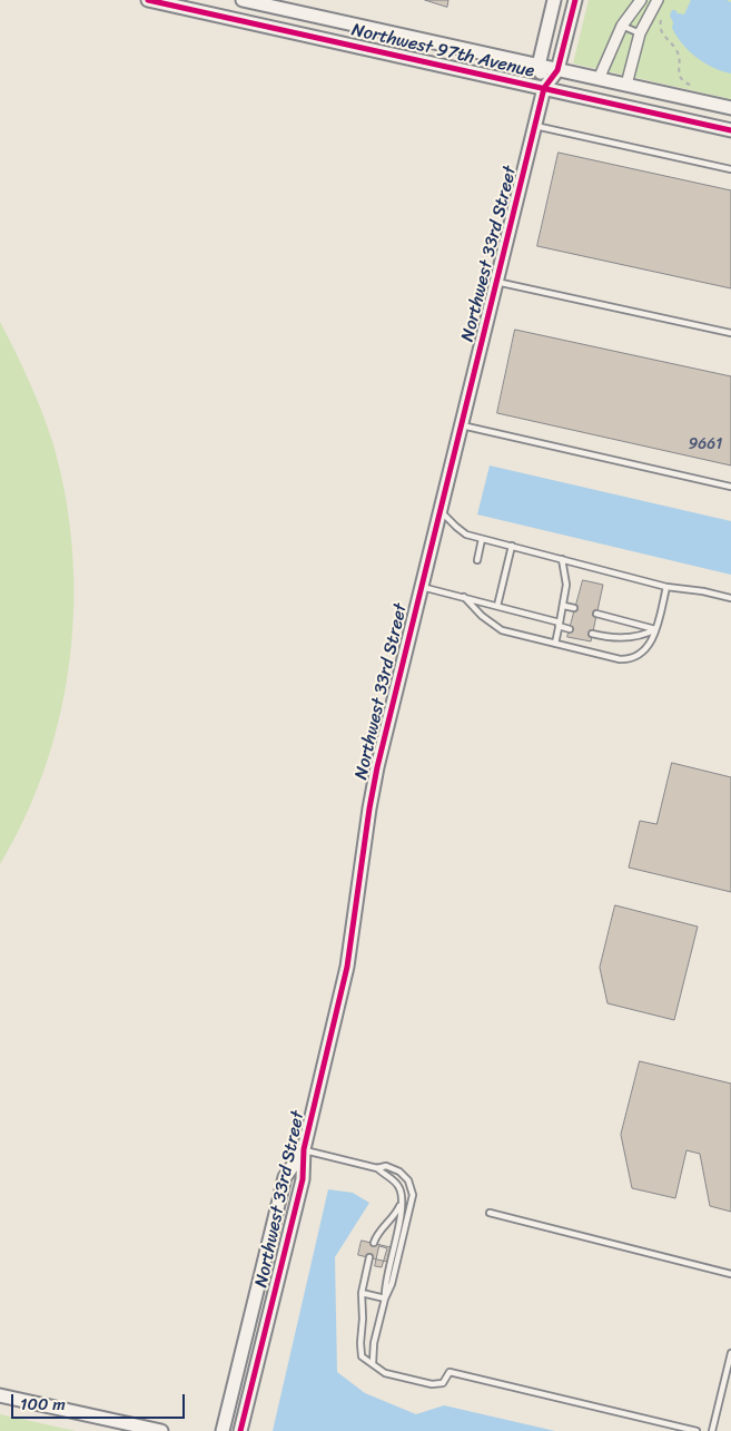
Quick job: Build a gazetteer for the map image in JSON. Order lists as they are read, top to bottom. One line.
{"streets":{"street":["Northwest 97th Avenue","Northwest 33rd Street"]},"crossings":[["Northwest 97th Avenue","Northwest 33rd Street"]],"house_numbers":["9661"],"scale_bar":"100 m"}
